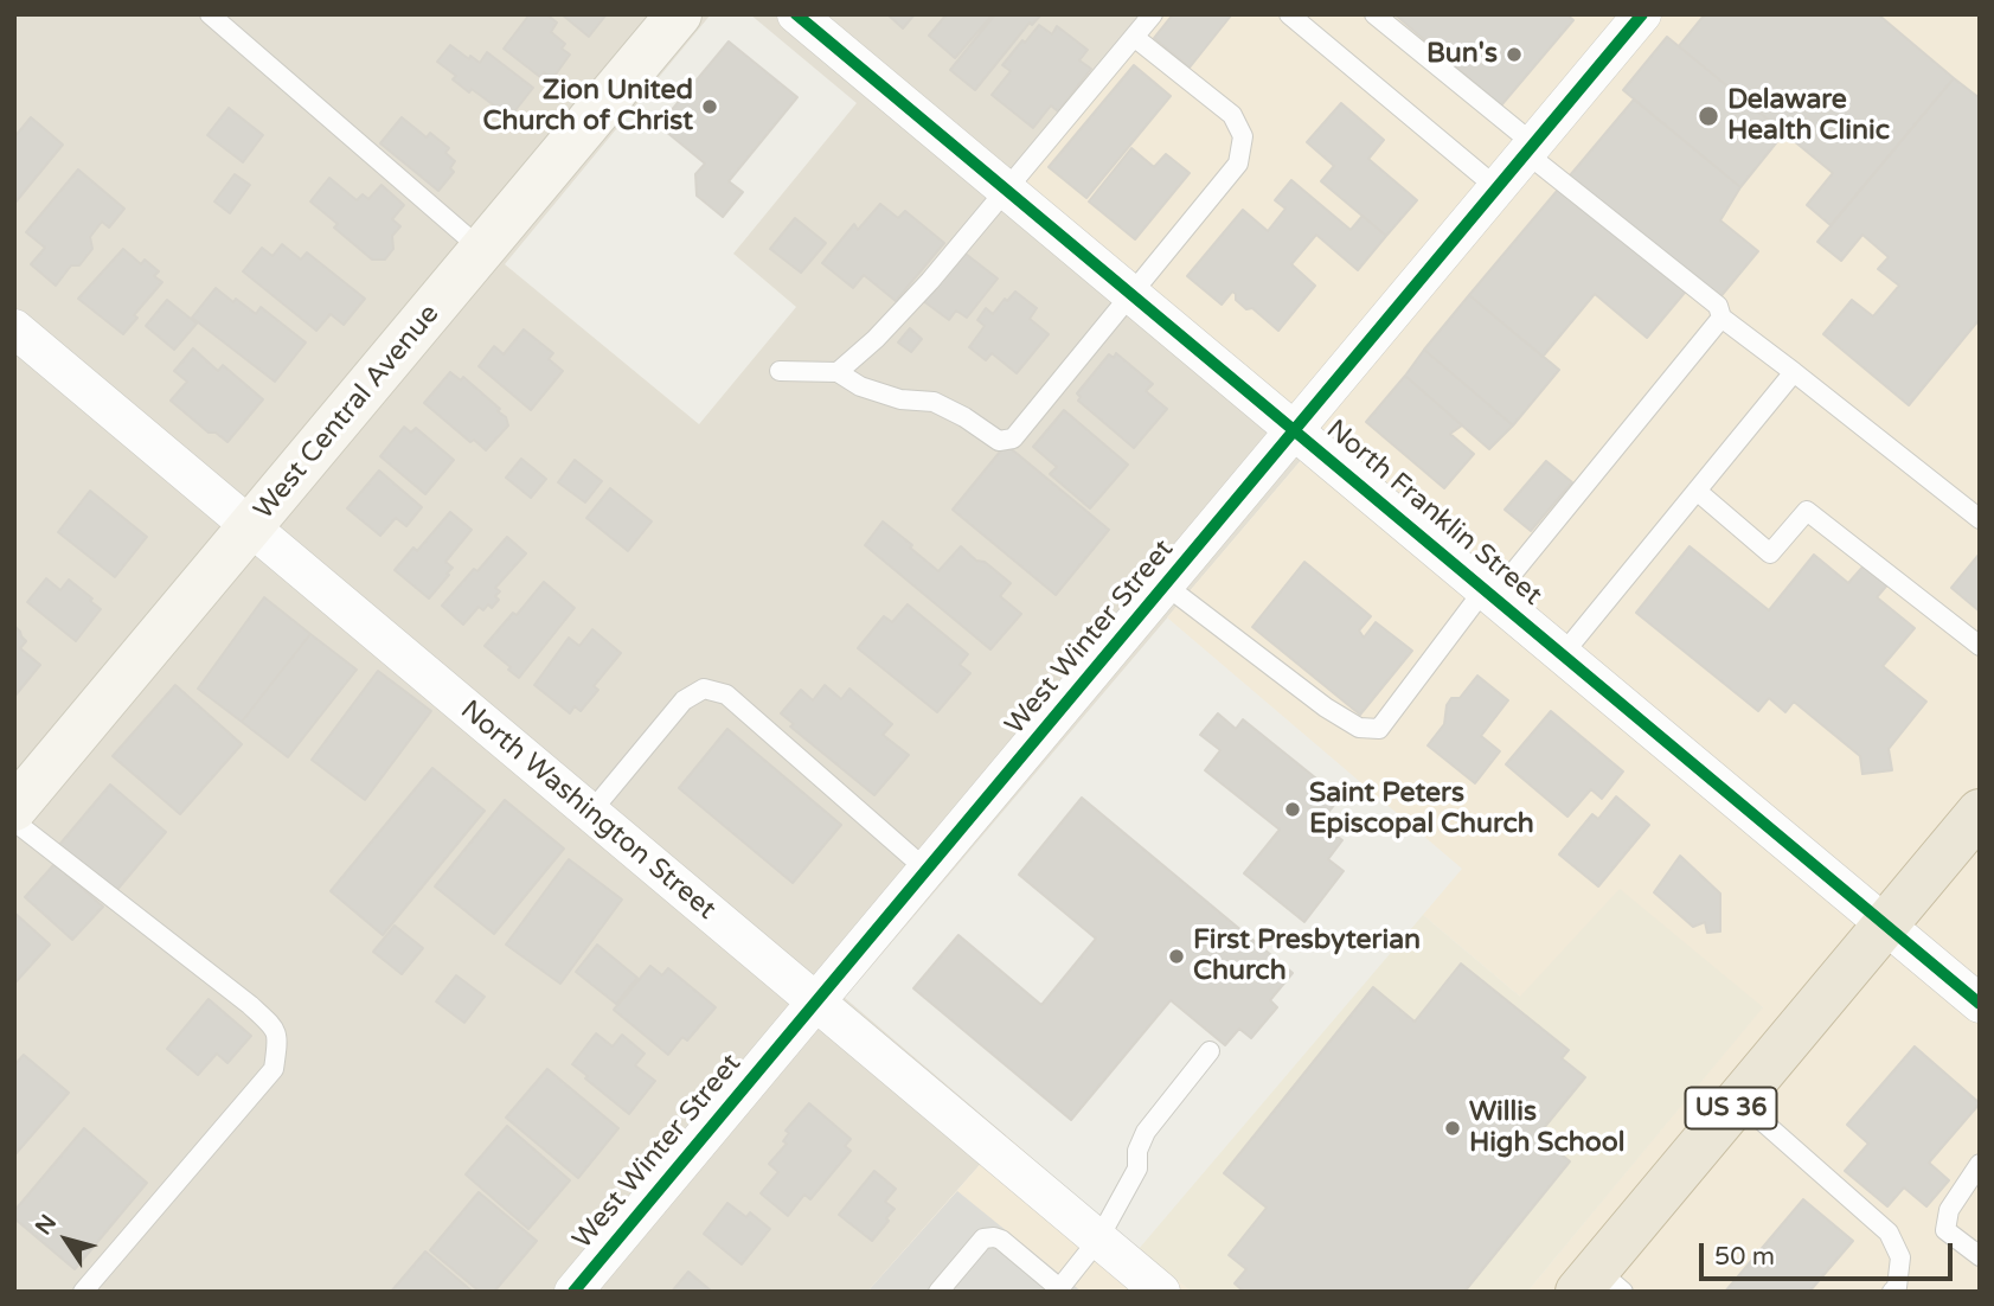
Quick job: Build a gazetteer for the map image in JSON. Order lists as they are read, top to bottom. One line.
{"streets":{"highway":["US 36"],"main road":["West Central Avenue"],"street":["North Franklin Street","West Winter Street","North Washington Street"]},"crossings":[["West Central Avenue","North Washington Street"],["North Franklin Street","West Winter Street"],["North Franklin Street","US 36"],["West Winter Street","North Washington Street"]],"places":["Bun's","Zion United Church of Christ","Delaware Health Clinic","Saint Peters Episcopal Church","First Presbyterian Church","Willis High School"],"scale_bar":"50 m","north":"top left"}
